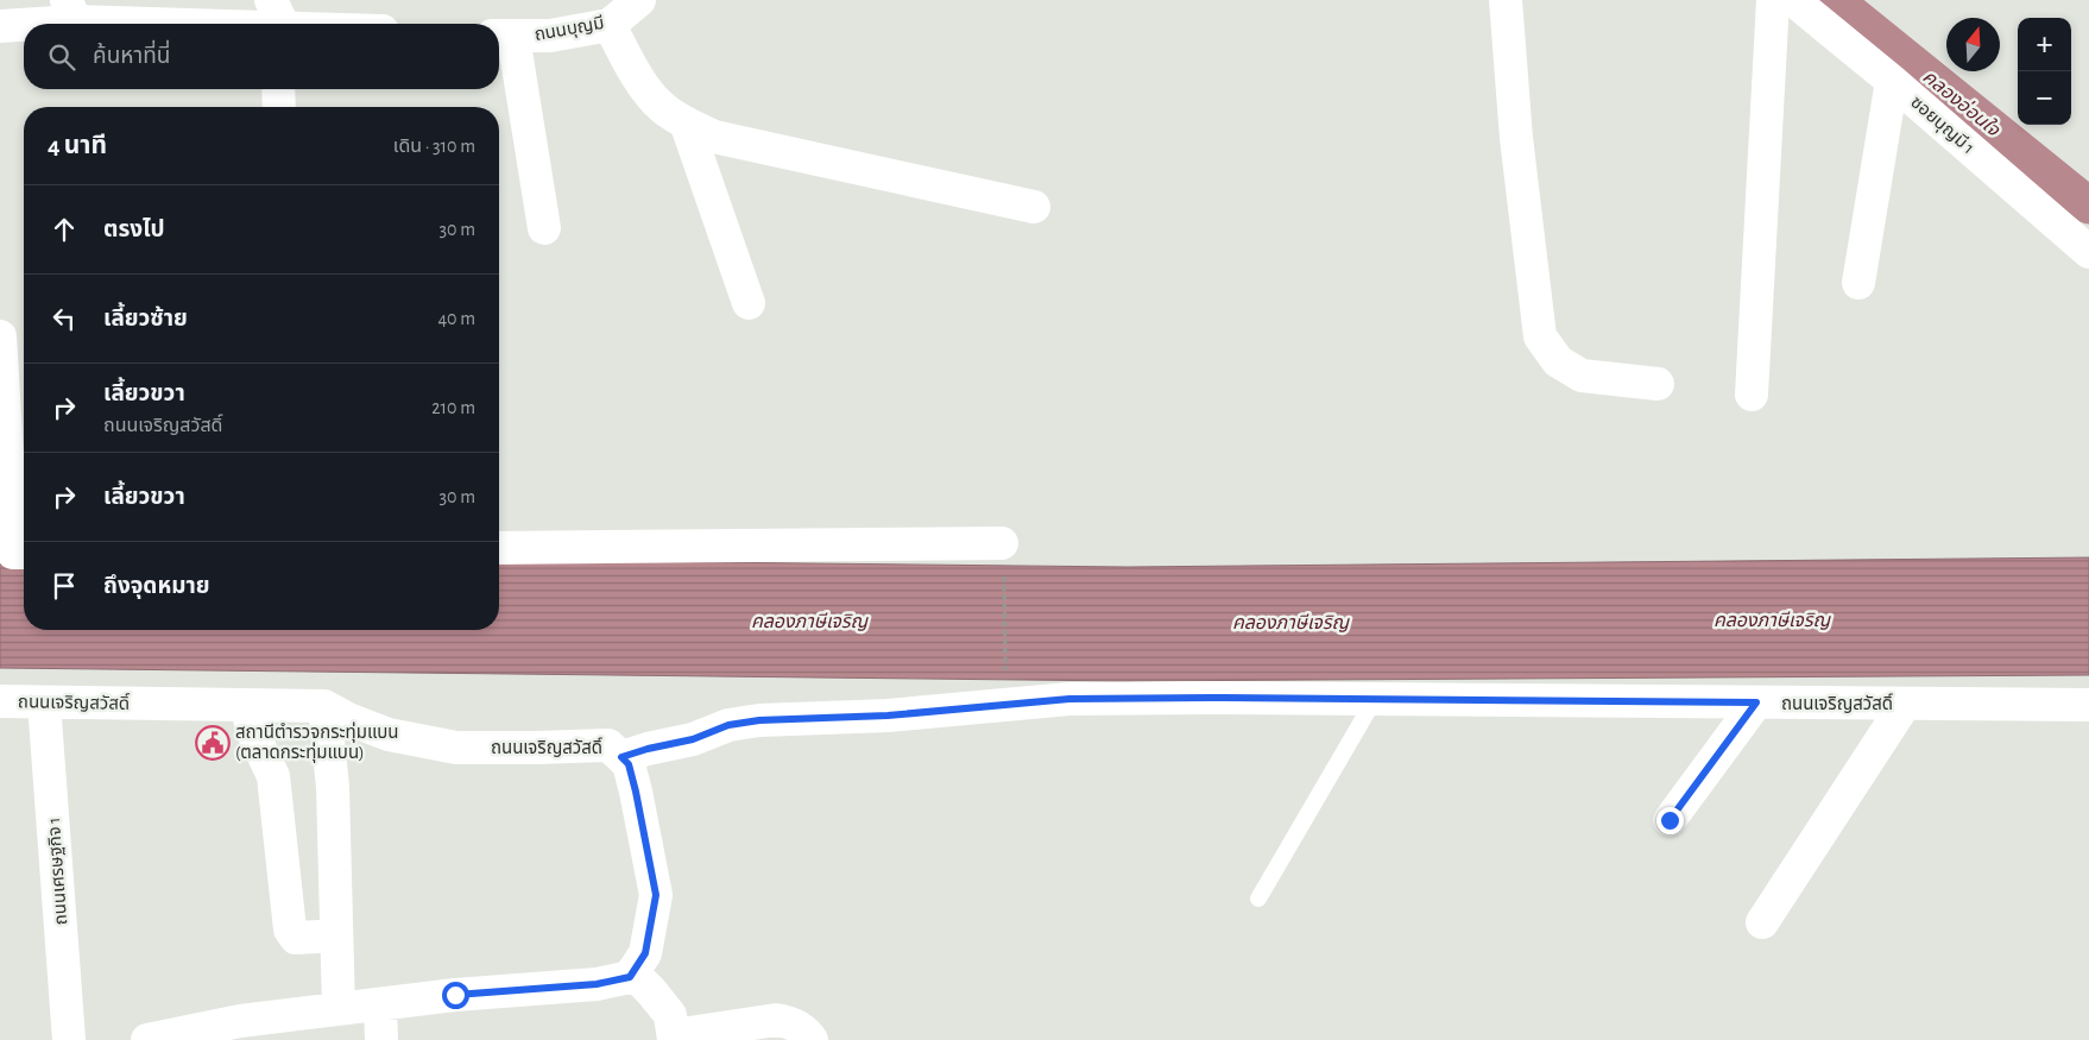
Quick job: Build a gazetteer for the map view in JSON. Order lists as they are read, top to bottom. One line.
{"streets":{"street":["ถนนบุญมี","ซอยบุญมี 1","ถนนเจริญสวัสดิ์","ถนนเศรษฐกิจ 1"]},"crossings":[["ถนนเจริญสวัสดิ์","ถนนเศรษฐกิจ 1"]],"water":["คลองอ่อนใจ","คลองภาษีเจริญ"],"places":{"public building":["สถานีตำรวจกระทุ่มแบน (ตลาดกระทุ่มแบน)"]},"north":"top","page":{"map_buttons":["+","−"],"search":"ค้นหาที่นี่","heading":["4 นาที","เดิน · 310 m"],"list":[["ตรงไป","30 m"],["เลี้ยวซ้าย","40 m"],["เลี้ยวขวา","ถนนเจริญสวัสดิ์","210 m"],["เลี้ยวขวา","30 m"],"ถึงจุดหมาย"]}}
